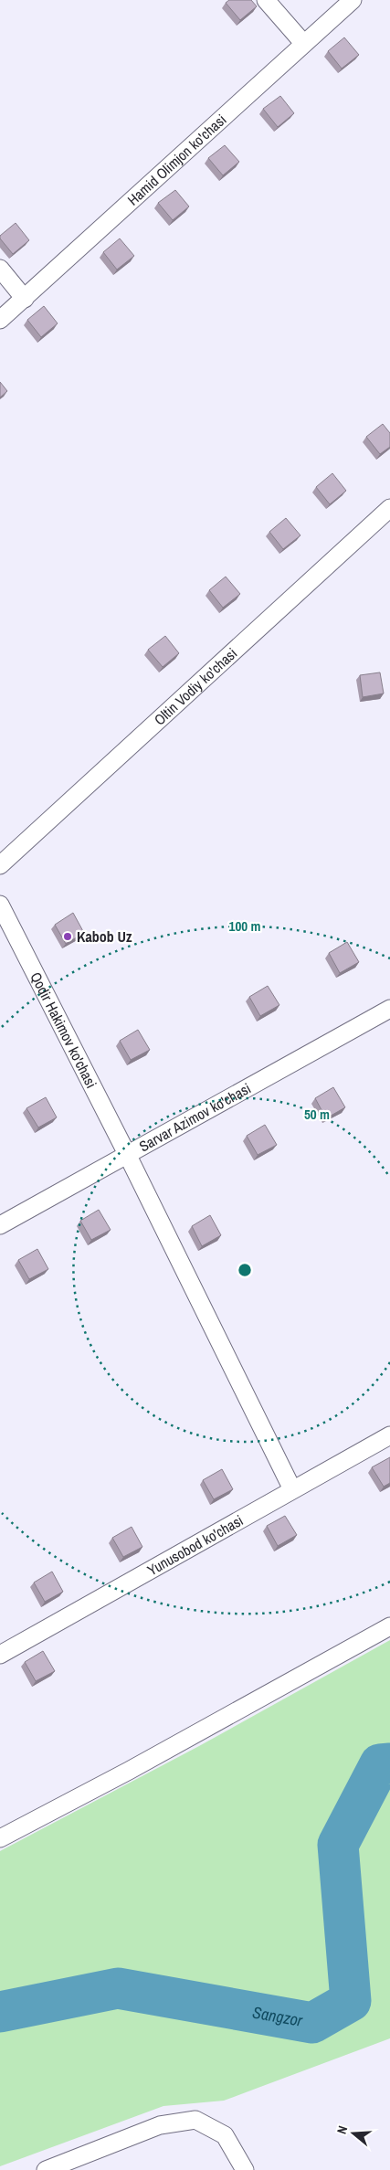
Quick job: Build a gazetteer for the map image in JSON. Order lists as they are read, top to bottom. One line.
{"streets":{"street":["Hamid Olimjon ko'chasi","Oltin Vodiy ko'chasi","Qodir Hakimov ko'chasi","Sarvar Azimov ko'chasi","Yunusobod ko'chasi"]},"crossings":[["Qodir Hakimov ko'chasi","Sarvar Azimov ko'chasi"],["Qodir Hakimov ko'chasi","Yunusobod ko'chasi"]],"water":["Sangzor"],"places":["Kabob Uz"],"north":"left","rings":["100 m","50 m"]}
